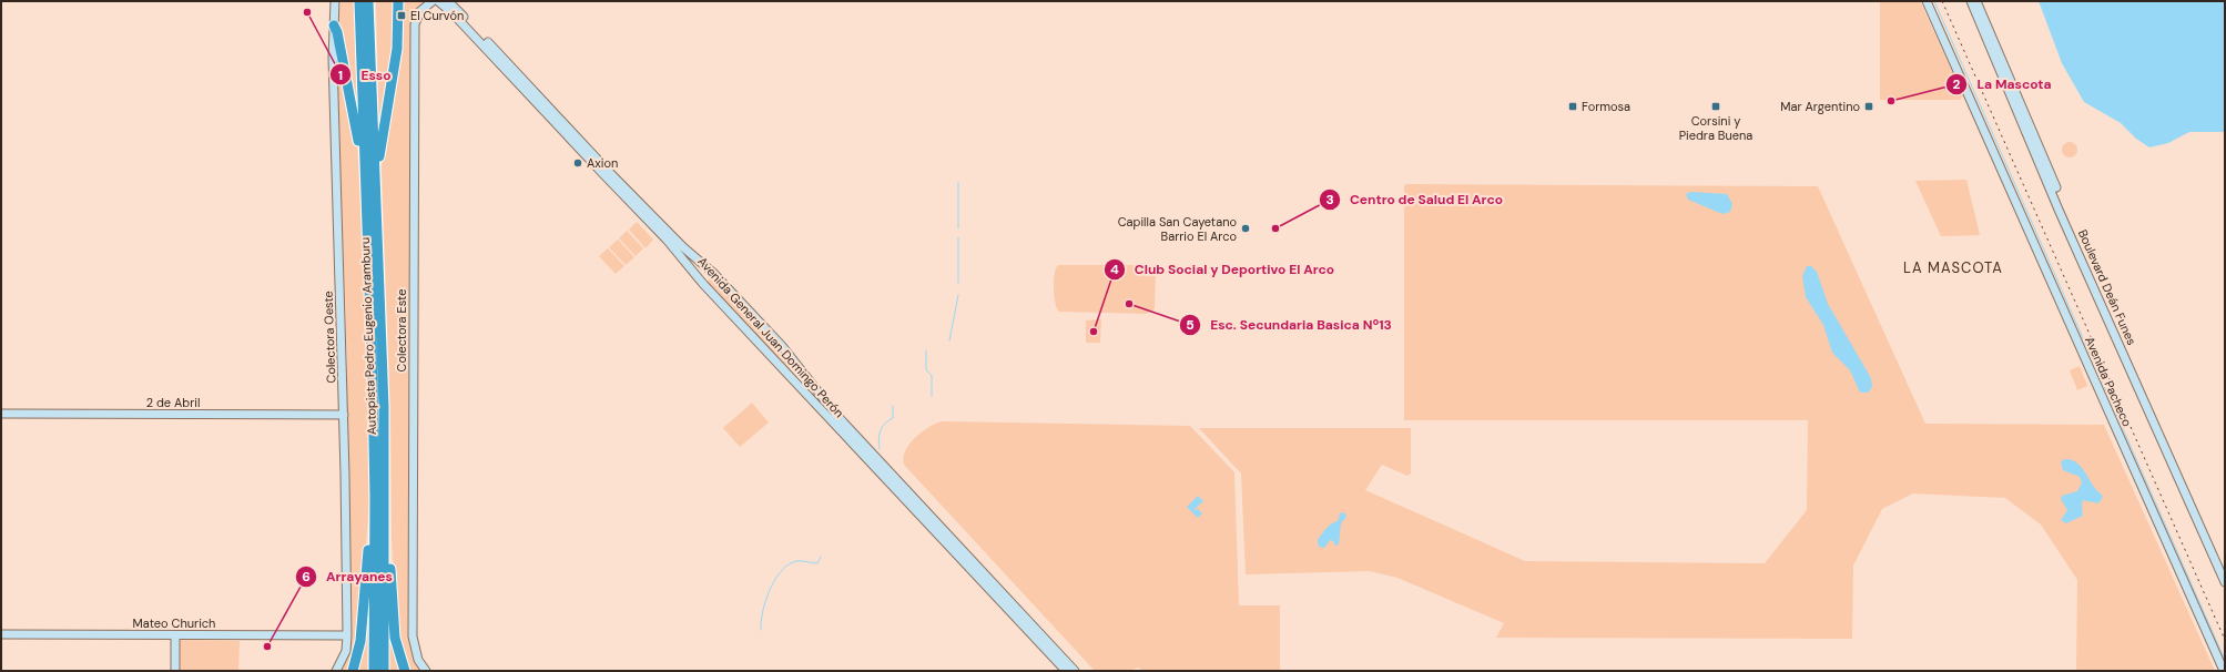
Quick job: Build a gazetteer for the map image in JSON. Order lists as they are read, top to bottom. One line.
{"streets":{"highway":["Autopista Pedro Eugenio Aramburu"],"main road":["Boulevard Deán Funes","Colectora Este","Colectora Oeste","Avenida General Juan Domingo Perón","Avenida Pacheco","2 de Abril","Mateo Churich"]},"crossings":[["Colectora Oeste","2 de Abril"],["Colectora Oeste","Mateo Churich"]],"districts":["LA MASCOTA"],"places":{"other":["Esso","La Mascota","Axion","Capilla San Cayetano Barrio El Arco","Centro de Salud El Arco","Esc. Secundaria Basica Nº13","Club Social y Deportivo El Arco","Arrayanes"],"transit":["El Curvón","Formosa","Corsini y Piedra Buena","Mar Argentino"]}}
